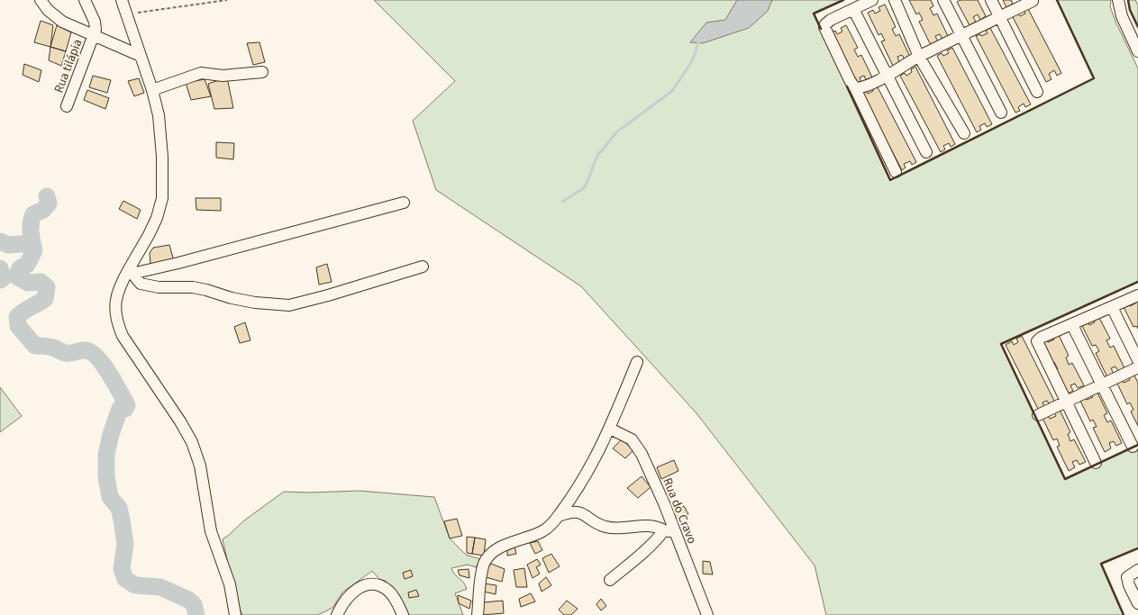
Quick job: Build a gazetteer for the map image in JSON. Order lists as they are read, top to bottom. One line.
{"streets":{"street":["Rua tilápia","Rua do Cravo"]}}
